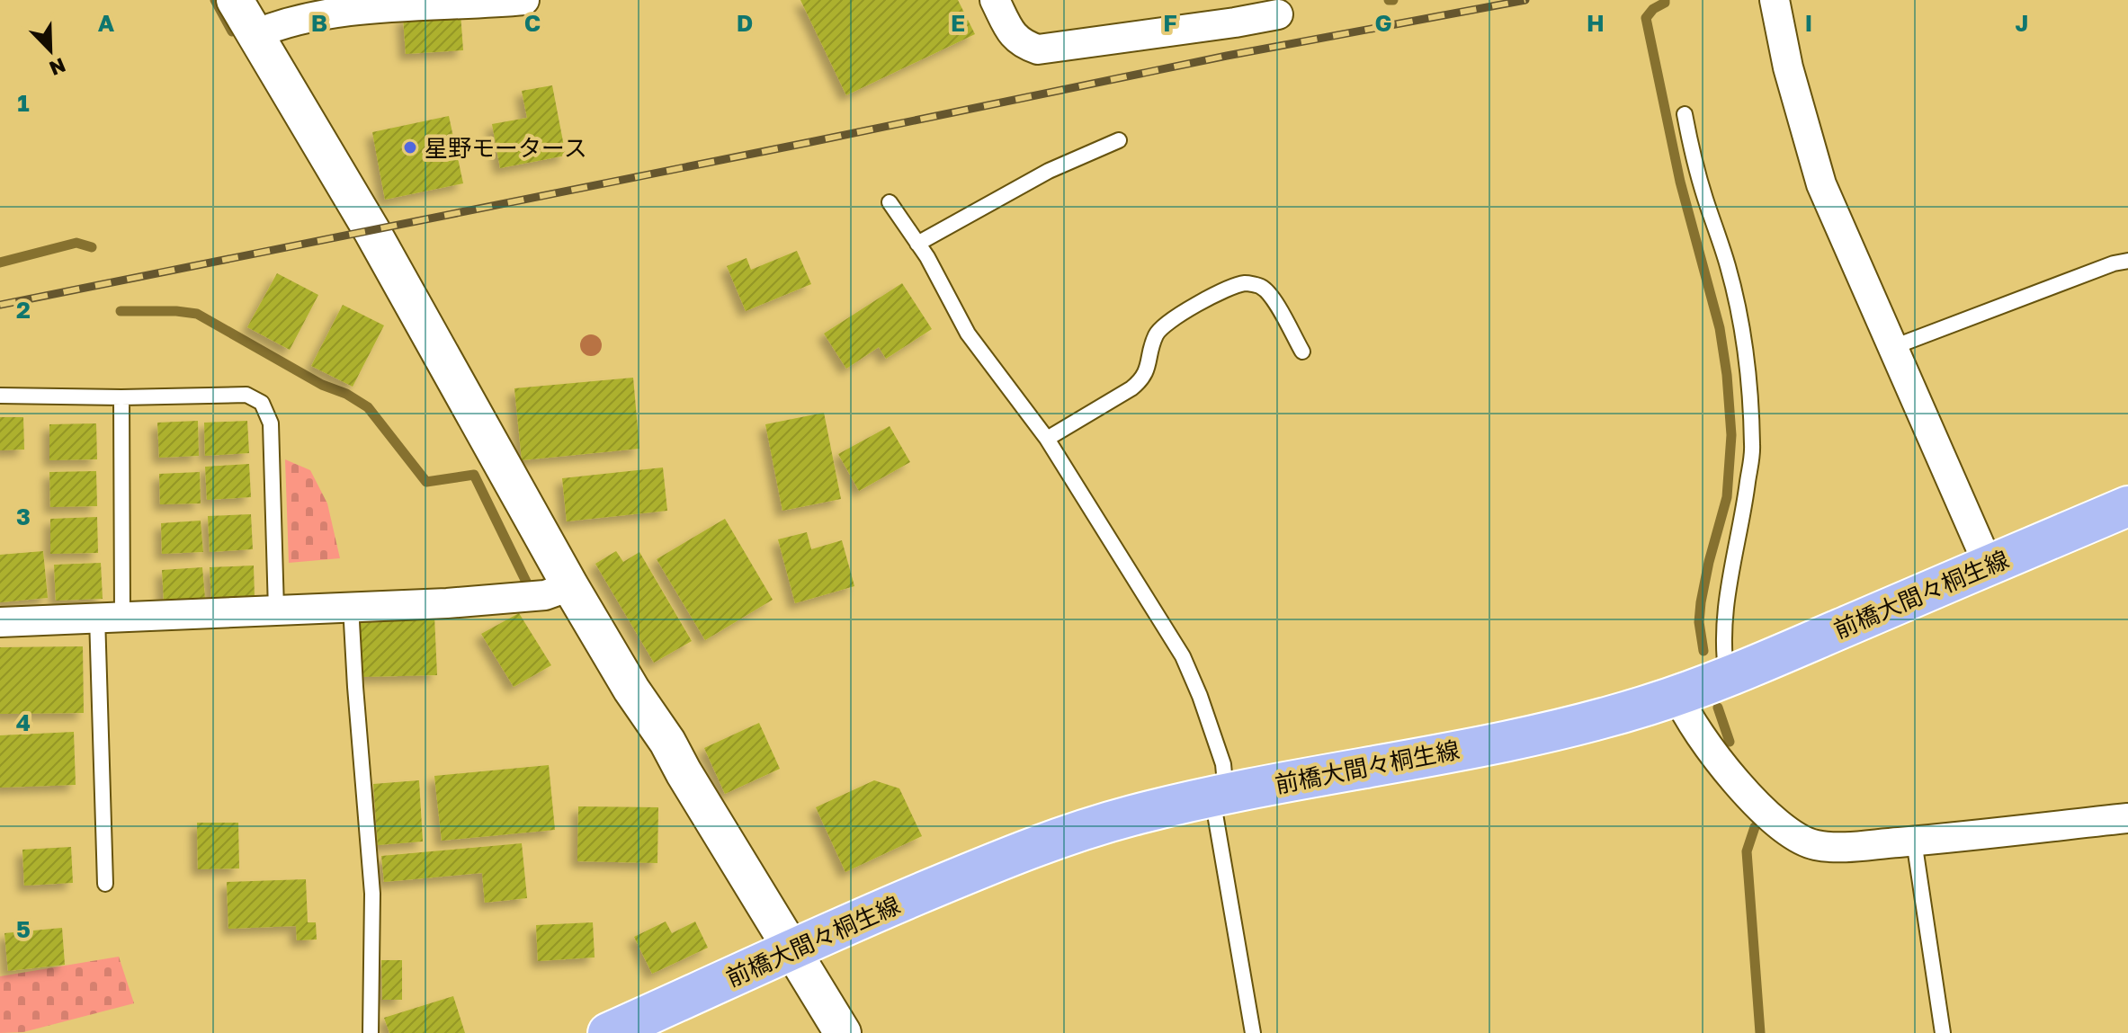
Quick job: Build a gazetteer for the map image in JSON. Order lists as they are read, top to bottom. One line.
{"streets":{"main road":["前橋大間々桐生線"]},"places":["星野モータース"],"north":"bottom right","grid":{"columns":["A","B","C","D","E","F","G","H","I","J"],"rows":["1","2","3","4","5"]}}
